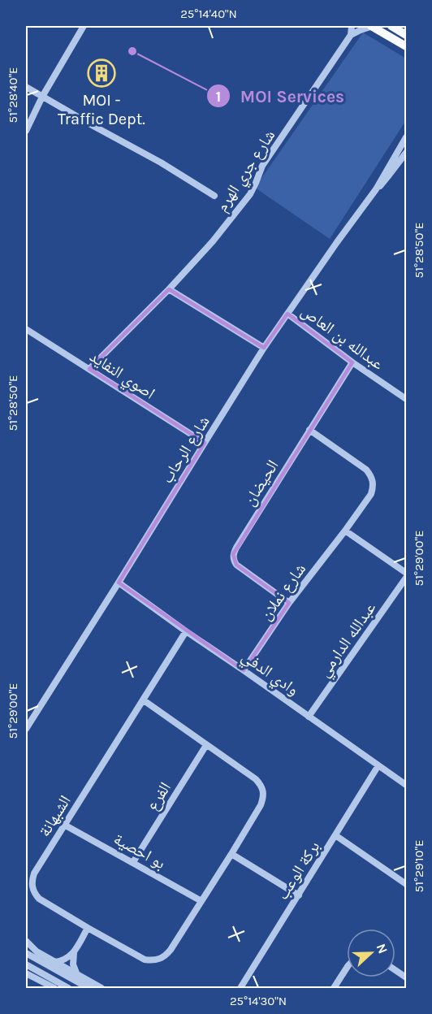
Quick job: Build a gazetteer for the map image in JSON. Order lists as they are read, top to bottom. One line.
{"streets":{"street":["شارع جري الهرم","عبدالله بن العاص","اصوي النفايد","شارع الرحاب","الحيضان","شارع نملان","عبدالله الدارمي","وادي الدفي","الفرع","الشبهانة","بو احصية","بركة الوعب"]},"crossings":[["شارع جري الهرم","اصوي النفايد"],["عبدالله بن العاص","شارع الرحاب"],["عبدالله بن العاص","الحيضان"],["اصوي النفايد","شارع الرحاب"],["شارع الرحاب","وادي الدفي"],["الحيضان","شارع نملان"],["شارع نملان","وادي الدفي"],["عبدالله الدارمي","وادي الدفي"],["وادي الدفي","الشبهانة"],["وادي الدفي","بركة الوعب"],["الفرع","الشبهانة"],["الفرع","بو احصية"],["الشبهانة","بو احصية"]],"places":{"other":["MOI Services"],"building":["MOI - Traffic Dept."]},"north":"right","coordinates":["25°14'40\"N","51°28'40\"E","51°28'50\"E","51°29'00\"E","51°29'10\"E","25°14'30\"N"]}
